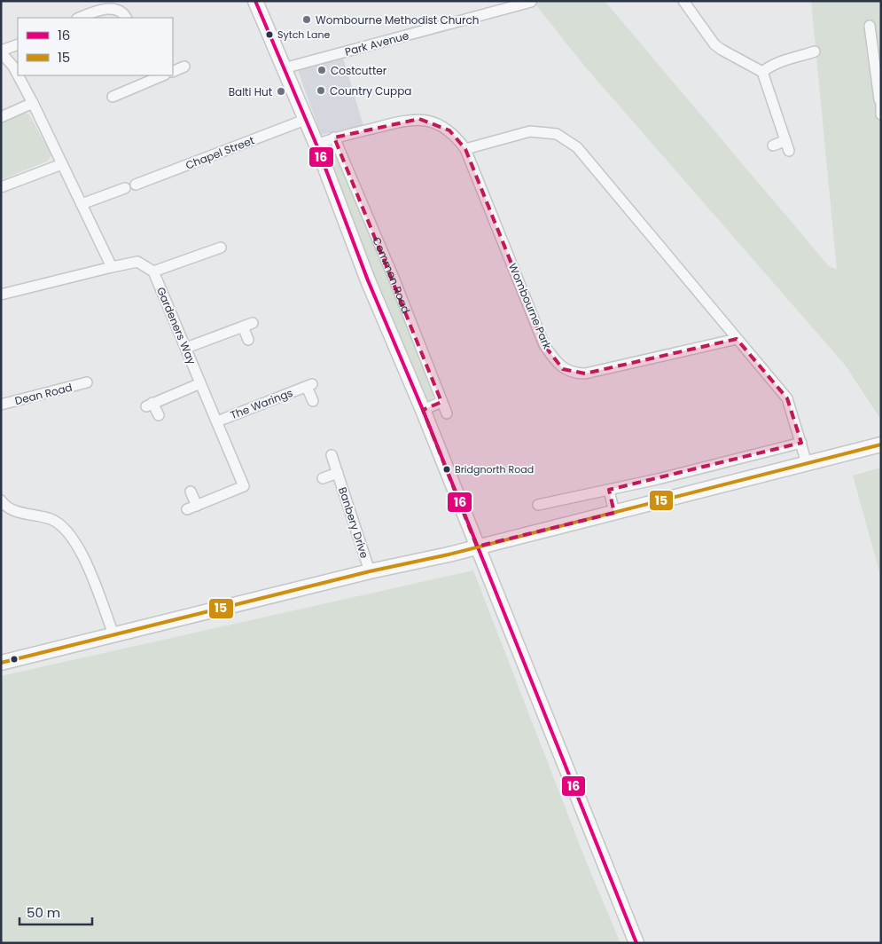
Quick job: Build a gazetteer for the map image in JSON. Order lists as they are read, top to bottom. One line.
{"streets":{"street":["Park Avenue","Chapel Street","Common Road","Wombourne Park","Gardeners Way","Dean Road","The Warings","Banbery Drive"]},"crossings":[["Park Avenue","Common Road"],["Chapel Street","Common Road"],["Common Road","Wombourne Park"],["Gardeners Way","The Warings"]],"places":["Wombourne Methodist Church","Sytch Lane","Costcutter","Country Cuppa","Balti Hut","Bridgnorth Road"],"lines":["transit line 16","transit line 15"],"legend":["16","15"],"scale_bar":"50 m"}
